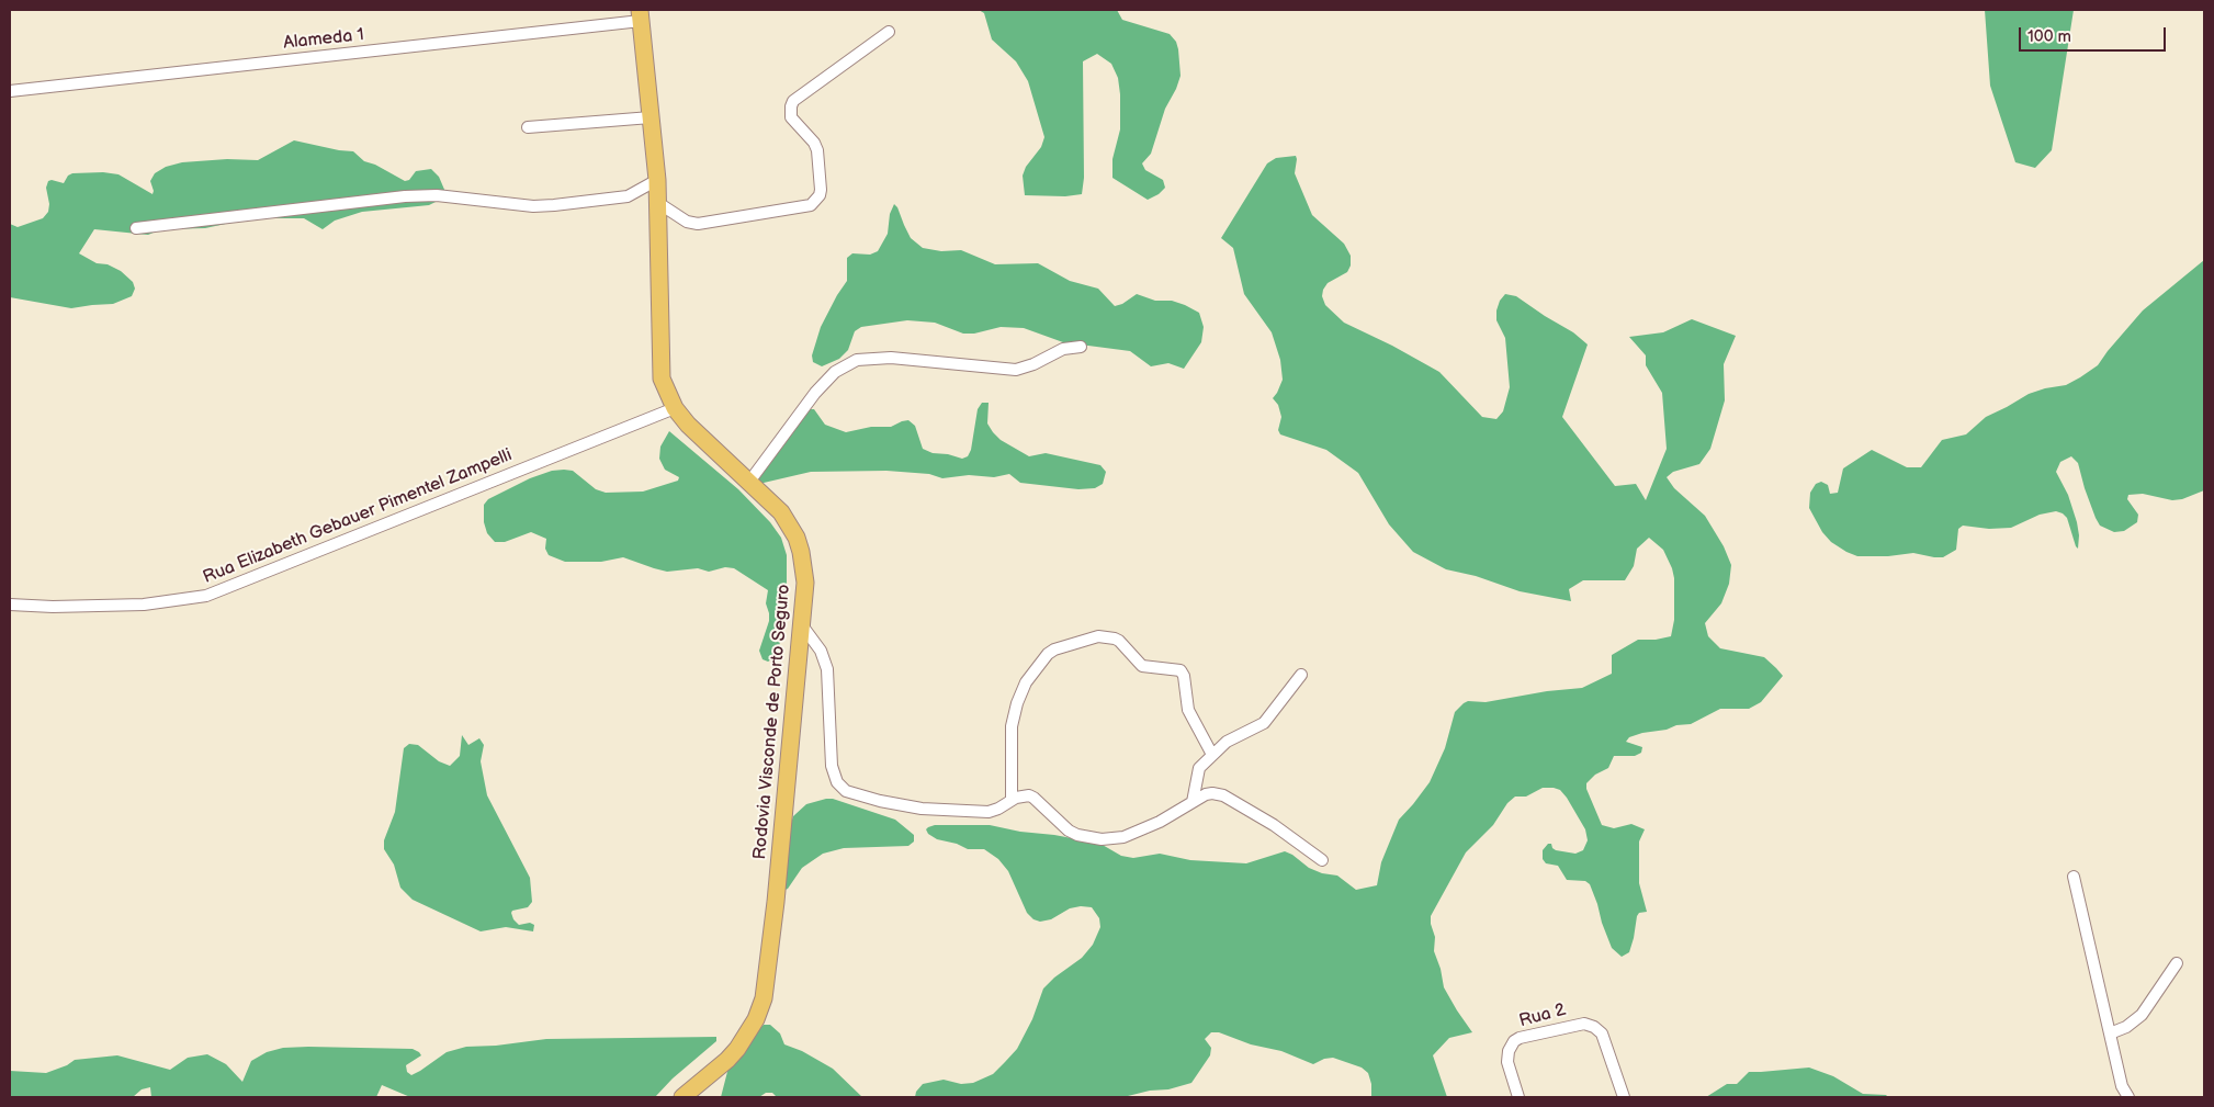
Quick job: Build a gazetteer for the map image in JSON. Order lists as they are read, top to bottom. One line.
{"streets":{"main road":["Rodovia Visconde de Porto Seguro"],"street":["Alameda 1","Rua Elizabeth Gebauer Pimentel Zampelli","Rua 2"]},"crossings":[["Alameda 1","Rodovia Visconde de Porto Seguro"],["Rua Elizabeth Gebauer Pimentel Zampelli","Rodovia Visconde de Porto Seguro"]],"scale_bar":"100 m"}
